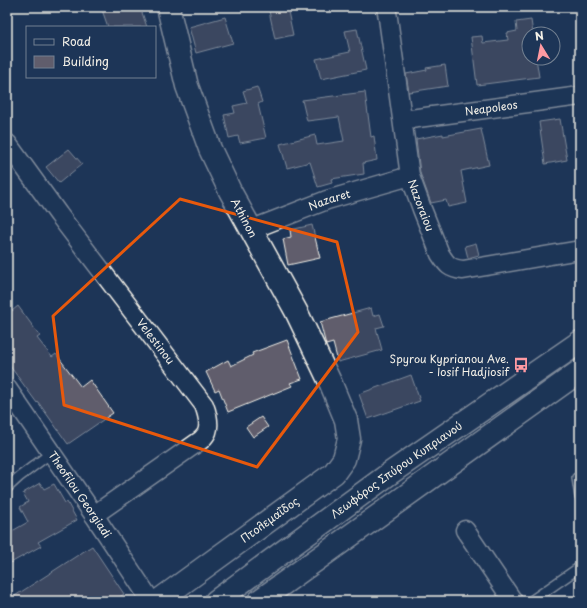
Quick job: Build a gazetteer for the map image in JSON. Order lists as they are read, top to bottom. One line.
{"streets":{"main road":["Athinon","Λεωφόρος Σπύρου Κυπριανού","Πτολεμαΐδος"],"street":["Neapoleos","Nazaret","Nazoraiou","Velestinou","Theofilou Georgiadi"]},"crossings":[["Neapoleos","Nazoraiou"],["Nazaret","Nazoraiou"],["Nazaret","Athinon"],["Athinon","Πτολεμαΐδος"],["Velestinou","Theofilou Georgiadi"]],"places":{"bus stop":["Spyrou Kyprianou Ave. - Iosif Hadjiosif"]},"legend":["Road","Building"],"north":"top"}
